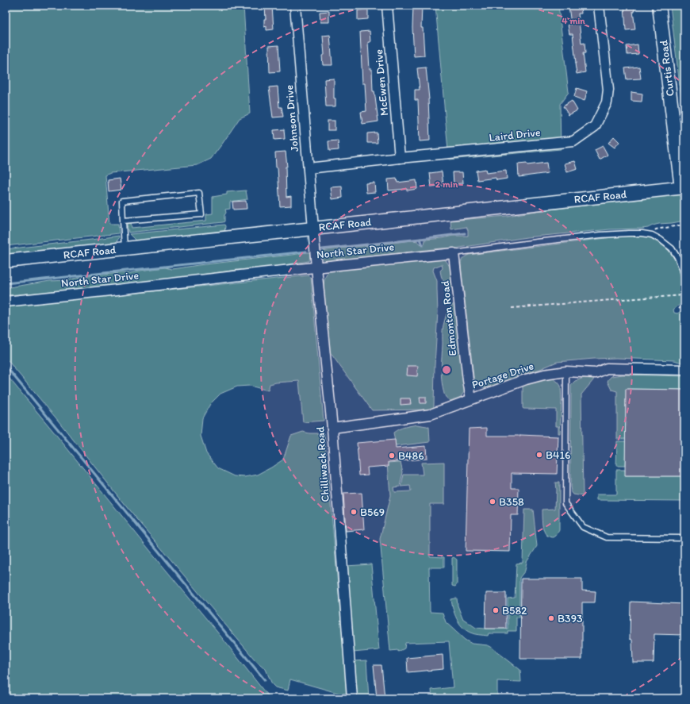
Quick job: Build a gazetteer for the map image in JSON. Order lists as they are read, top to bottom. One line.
{"streets":{"main road":["Curtis Road","RCAF Road"],"street":["McEwen Drive","Johnson Drive","Laird Drive","North Star Drive","Edmonton Road","Portage Drive","Chilliwack Road"]},"crossings":[["Curtis Road","RCAF Road"],["McEwen Drive","Laird Drive"],["Johnson Drive","Laird Drive"],["Johnson Drive","RCAF Road"],["Johnson Drive","Chilliwack Road"],["RCAF Road","Chilliwack Road"],["North Star Drive","Edmonton Road"],["North Star Drive","Chilliwack Road"],["Edmonton Road","Portage Drive"],["Portage Drive","Chilliwack Road"]],"places":["B416","B486","B358","B569","B582","B393"],"rings":["4 min","2 min"]}
